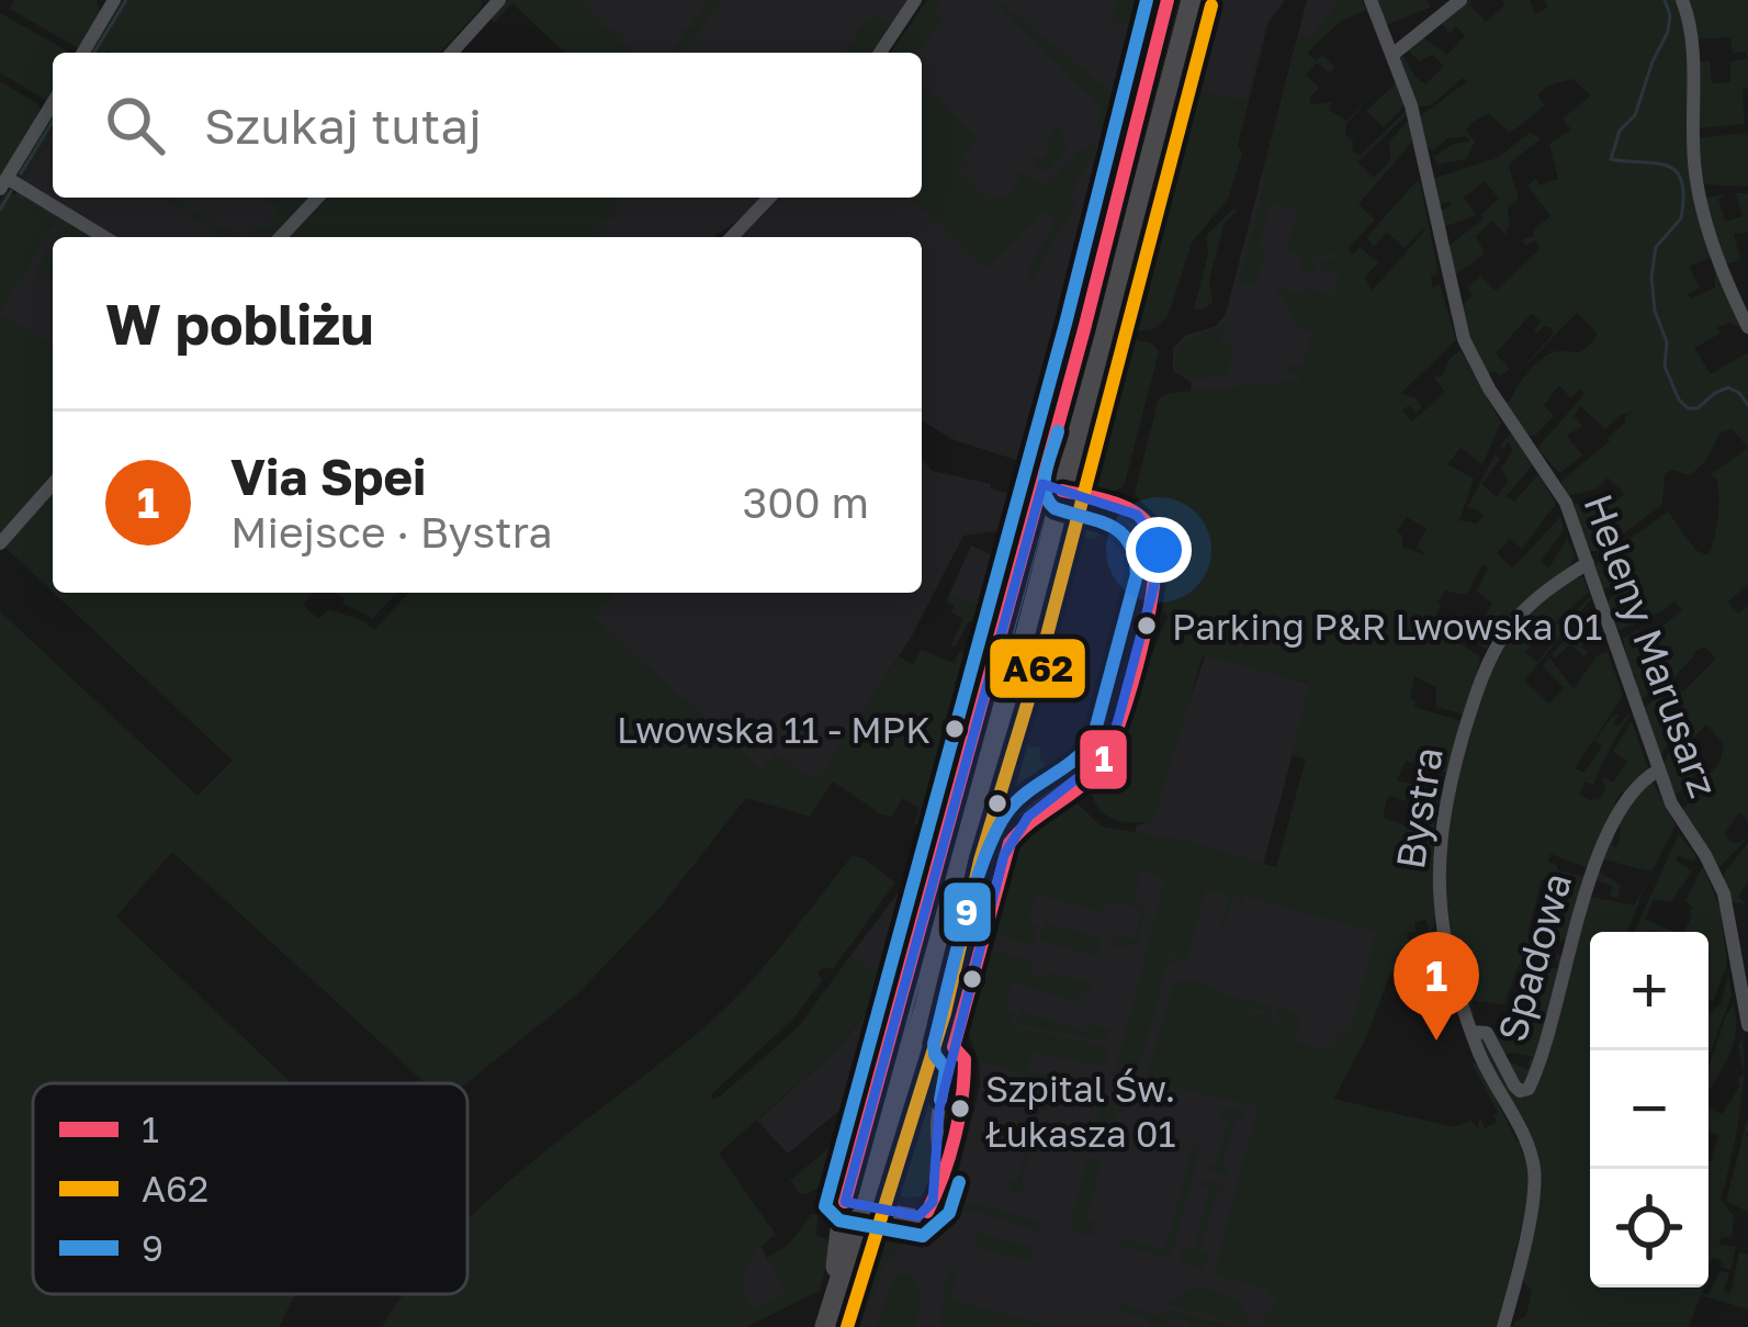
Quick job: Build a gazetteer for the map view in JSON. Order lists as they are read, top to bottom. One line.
{"streets":{"street":["Heleny Marusarz","Bystra","Spadowa"]},"crossings":[["Heleny Marusarz","Bystra"],["Heleny Marusarz","Spadowa"],["Bystra","Spadowa"]],"places":["Parking P&R Lwowska 01","Lwowska 11 - MPK","Szpital Św. Łukasza 01"],"lines":["transit line 1","transit line 9","transit line A62"],"legend":["1","A62","9"],"page":{"search":"Szukaj tutaj","heading":"W pobliżu","list":[{"mark":"1","name":"Via Spei","note":"Miejsce · Bystra","value":"300 m"}],"map_buttons":["+","−"],"pins":"1"}}
